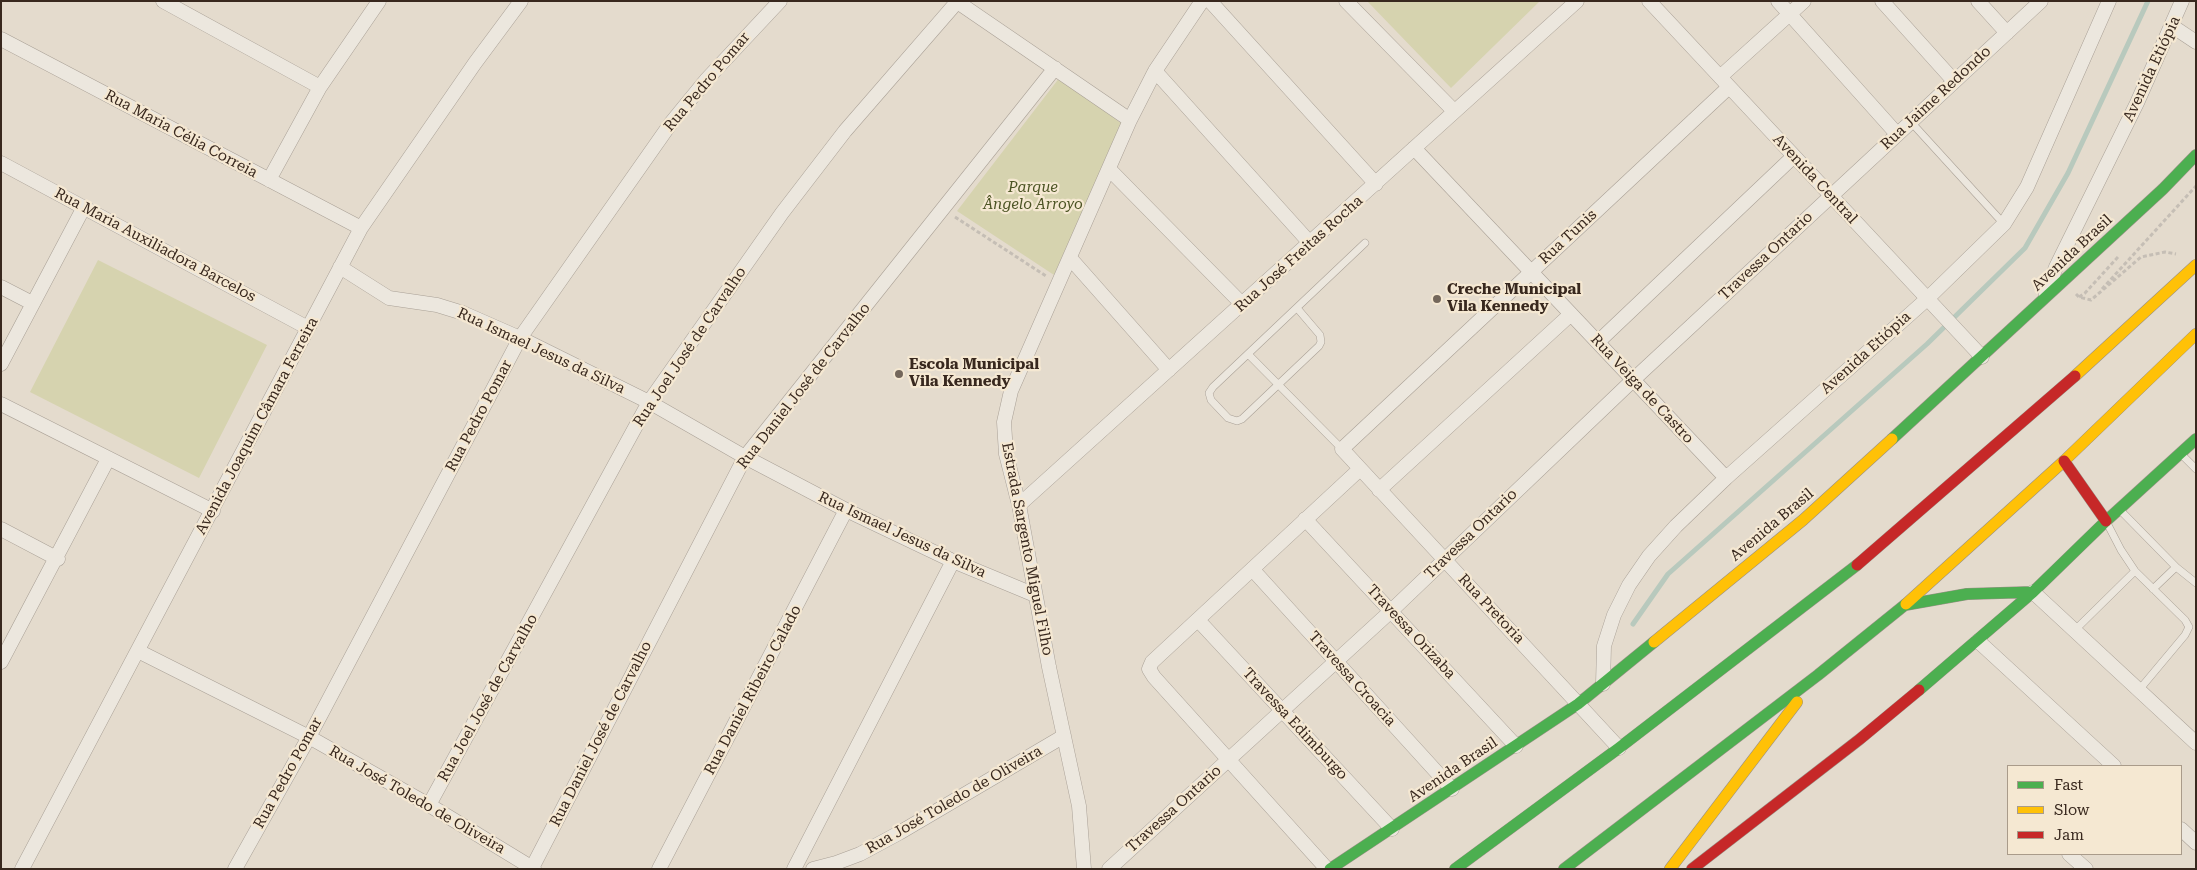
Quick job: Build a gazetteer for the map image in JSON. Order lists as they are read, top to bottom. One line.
{"streets":{"main road":["Avenida Brasil"],"street":["Avenida Etiópia","Rua Pedro Pomar","Rua Jaime Redondo","Rua Maria Célia Correia","Avenida Central","Rua Tunis","Rua Maria Auxiliadora Barcelos","Rua José Freitas Rocha","Travessa Ontario","Rua Joel José de Carvalho","Rua Ismael Jesus da Silva","Rua Daniel José de Carvalho","Rua Veiga de Castro","Avenida Joaquim Câmara Ferreira","Estrada Sargento Miguel Filho","Rua Pretoria","Travessa Orizaba","Travessa Croacia","Rua Daniel Ribeiro Calado","Travessa Edimburgo","Rua José Toledo de Oliveira"]},"crossings":[["Avenida Etiópia","Avenida Central"],["Avenida Etiópia","Avenida Brasil"],["Avenida Etiópia","Rua Veiga de Castro"],["Rua Pedro Pomar","Rua Ismael Jesus da Silva"],["Rua Pedro Pomar","Rua José Toledo de Oliveira"],["Rua Jaime Redondo","Avenida Central"],["Rua Jaime Redondo","Travessa Ontario"],["Rua Maria Célia Correia","Avenida Joaquim Câmara Ferreira"],["Avenida Central","Rua Tunis"],["Avenida Central","Avenida Brasil"],["Avenida Central","Travessa Ontario"],["Rua Tunis","Rua Veiga de Castro"],["Rua Tunis","Rua Pretoria"],["Rua Maria Auxiliadora Barcelos","Avenida Joaquim Câmara Ferreira"],["Avenida Brasil","Rua Pretoria"],["Avenida Brasil","Travessa Orizaba"],["Avenida Brasil","Travessa Croacia"],["Avenida Brasil","Travessa Edimburgo"],["Rua José Freitas Rocha","Rua Veiga de Castro"],["Rua José Freitas Rocha","Estrada Sargento Miguel Filho"],["Travessa Ontario","Rua Veiga de Castro"],["Travessa Ontario","Rua Pretoria"],["Travessa Ontario","Travessa Orizaba"],["Travessa Ontario","Travessa Croacia"],["Travessa Ontario","Travessa Edimburgo"],["Rua Joel José de Carvalho","Rua Ismael Jesus da Silva"],["Rua Joel José de Carvalho","Rua José Toledo de Oliveira"],["Rua Ismael Jesus da Silva","Rua Daniel José de Carvalho"],["Rua Ismael Jesus da Silva","Avenida Joaquim Câmara Ferreira"],["Rua Ismael Jesus da Silva","Estrada Sargento Miguel Filho"],["Rua Ismael Jesus da Silva","Rua Daniel Ribeiro Calado"],["Rua Daniel José de Carvalho","Rua José Toledo de Oliveira"],["Avenida Joaquim Câmara Ferreira","Rua José Toledo de Oliveira"],["Estrada Sargento Miguel Filho","Rua José Toledo de Oliveira"]],"parks":["Parque Ângelo Arroyo"],"places":["Creche Municipal Vila Kennedy","Escola Municipal Vila Kennedy"],"legend":["Fast","Slow","Jam"]}
